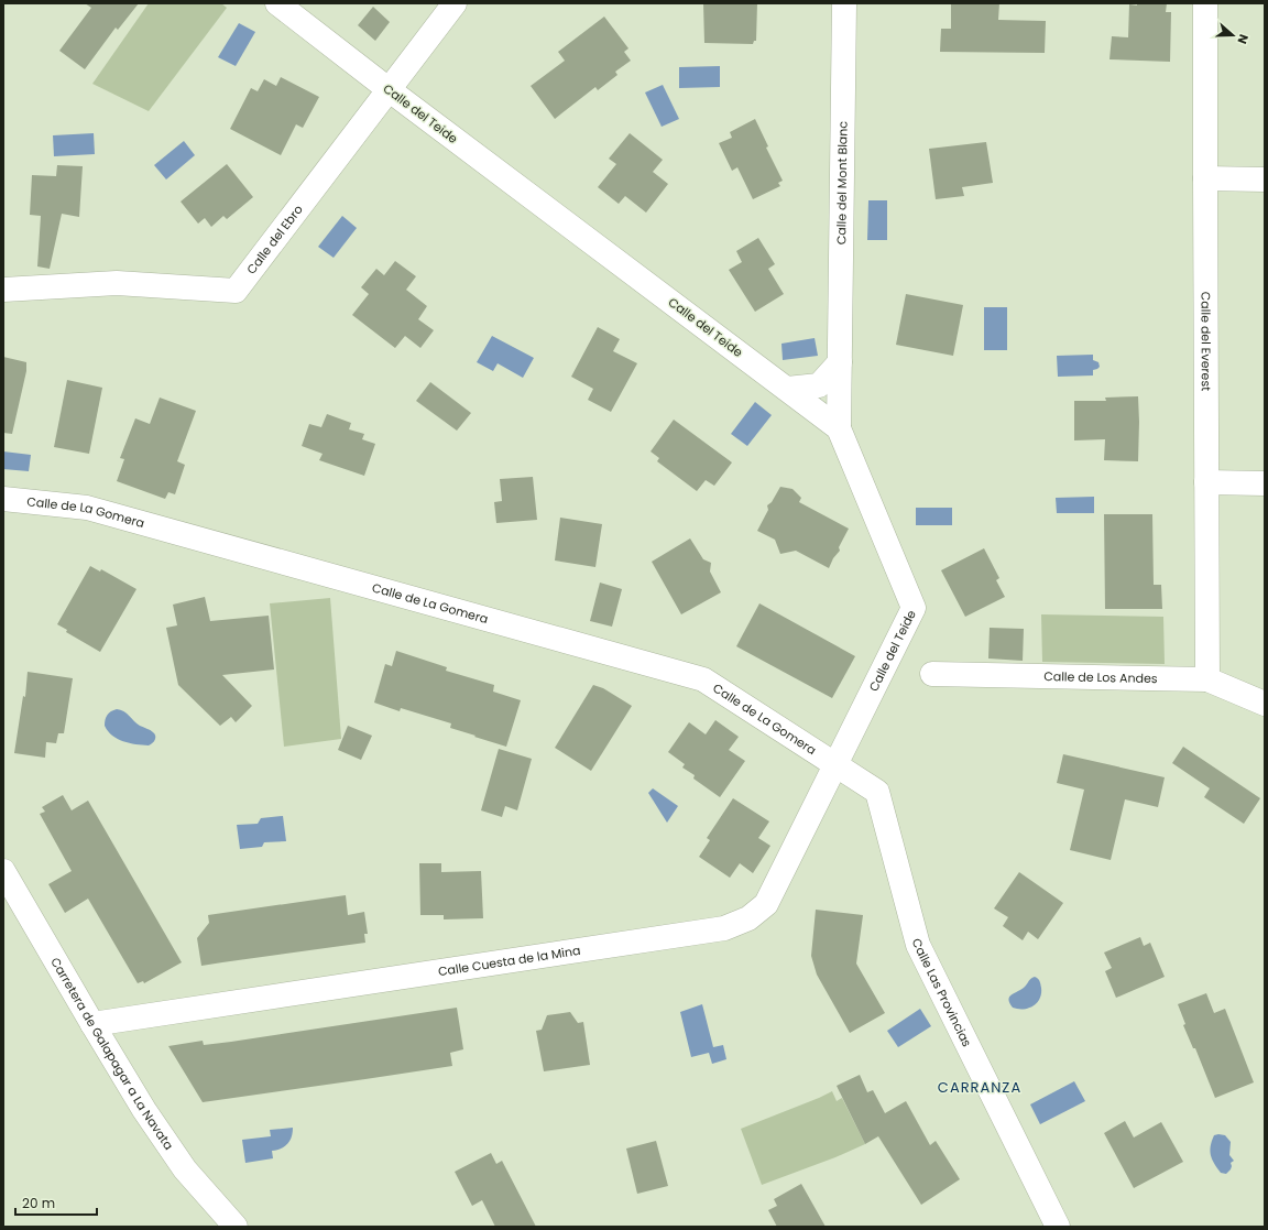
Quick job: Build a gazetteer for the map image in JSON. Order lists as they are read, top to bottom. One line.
{"streets":{"street":["Calle del Teide","Calle del Mont Blanc","Calle del Ebro","Calle del Everest","Calle de La Gomera","Calle de Los Andes","Calle Cuesta de la Mina","Calle Las Provincias","Carretera de Galapagar a La Navata"]},"crossings":[["Calle del Teide","Calle del Mont Blanc"],["Calle del Teide","Calle del Ebro"],["Calle del Teide","Calle de La Gomera"],["Calle del Teide","Calle Cuesta de la Mina"],["Calle del Teide","Calle Las Provincias"],["Calle del Everest","Calle de Los Andes"],["Calle de La Gomera","Calle Cuesta de la Mina"],["Calle de La Gomera","Calle Las Provincias"],["Calle Cuesta de la Mina","Calle Las Provincias"],["Calle Cuesta de la Mina","Carretera de Galapagar a La Navata"]],"districts":["CARRANZA"],"scale_bar":"20 m","north":"right"}
